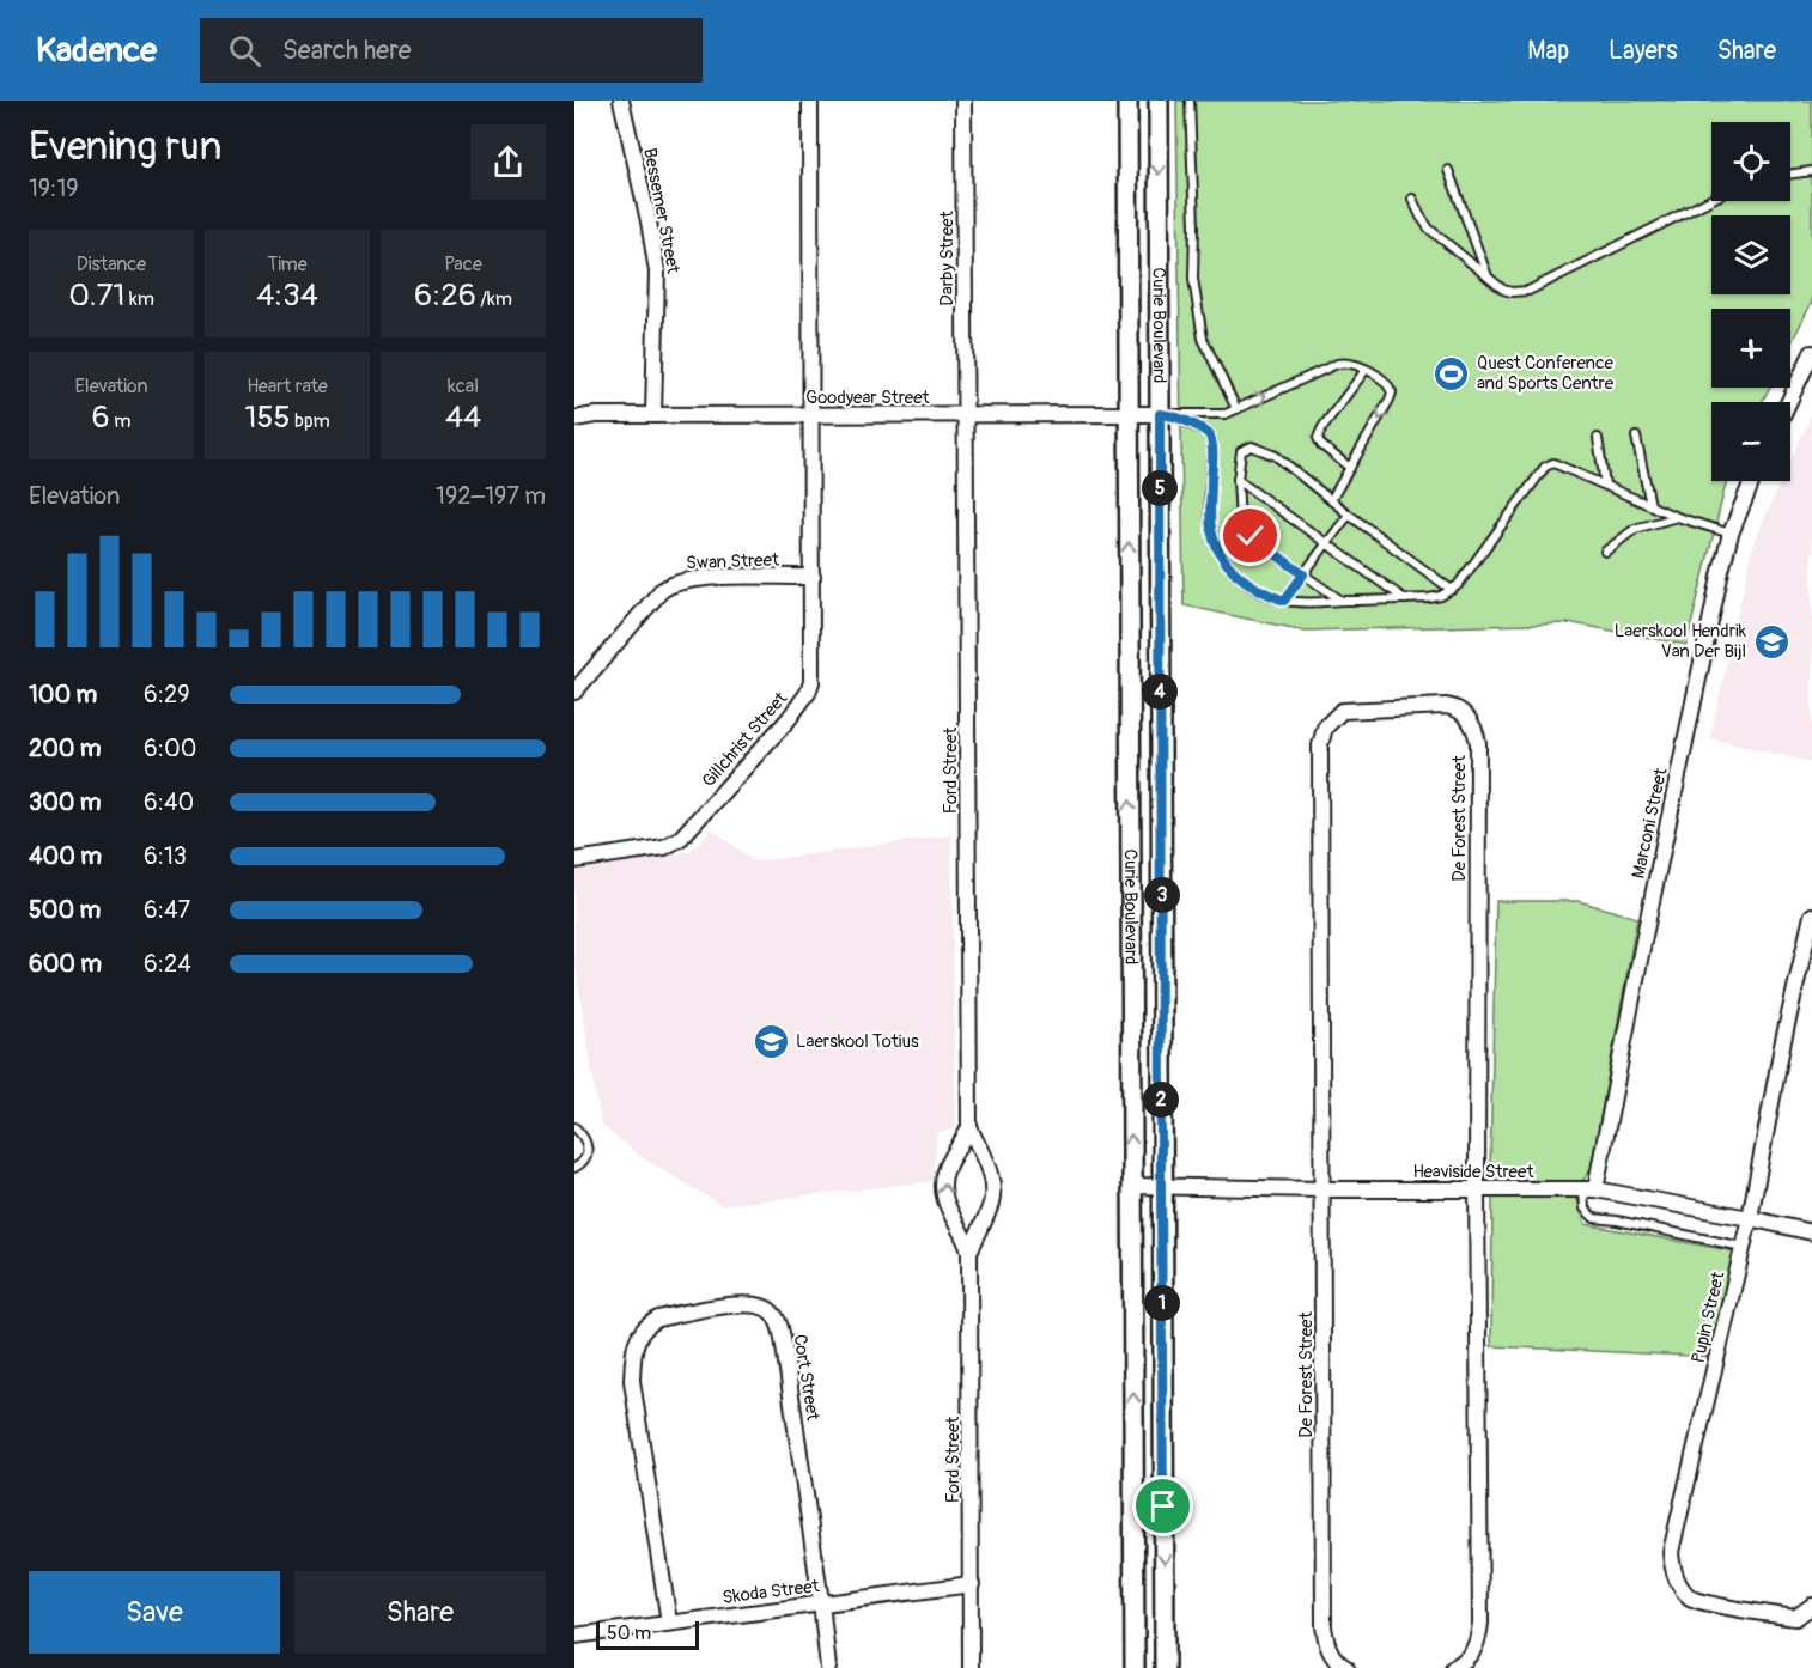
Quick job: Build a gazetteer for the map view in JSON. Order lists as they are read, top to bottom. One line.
{"streets":{"street":["Bessemer Street","Darby Street","Curie Boulevard","Goodyear Street","Swan Street","Gillchrist Street","Ford Street","De Forest Street","Marconi Street","Heaviside Street","Pupin Street","Cort Street","Skoda Street"]},"crossings":[["Bessemer Street","Goodyear Street"],["Darby Street","Goodyear Street"],["Darby Street","Ford Street"],["Curie Boulevard","Goodyear Street"],["Curie Boulevard","Heaviside Street"],["Goodyear Street","Gillchrist Street"],["Goodyear Street","Ford Street"],["Swan Street","Gillchrist Street"],["Ford Street","Skoda Street"],["De Forest Street","Heaviside Street"],["Marconi Street","Heaviside Street"],["Heaviside Street","Pupin Street"],["Cort Street","Skoda Street"]],"places":{"sports":["Quest Conference and Sports Centre"],"school or university":["Laerskool Hendrik Van Der Bijl","Laerskool Totius"]},"scale_bar":"50 m","page":{"header":"Kadence","search":"Search here","nav":["Map","Layers","Share"],"heading":["Evening run","19:19"],"map_buttons":["+","−"],"stats":[["Distance","0.71 km"],["Time","4:34"],["Pace","6:26 /km"],["Elevation","6 m"],["Heart rate","155 bpm"],["kcal","44"]],"chart":["Elevation","192–197 m"],"pins":["5","4","3","2","1"],"list":[{"name":"100 m","note":"6:29"},{"name":"200 m","note":"6:00"},{"name":"300 m","note":"6:40"},{"name":"400 m","note":"6:13"},{"name":"500 m","note":"6:47"},{"name":"600 m","note":"6:24"}],"buttons":["Save","Share"],"scale":"50 m"}}
